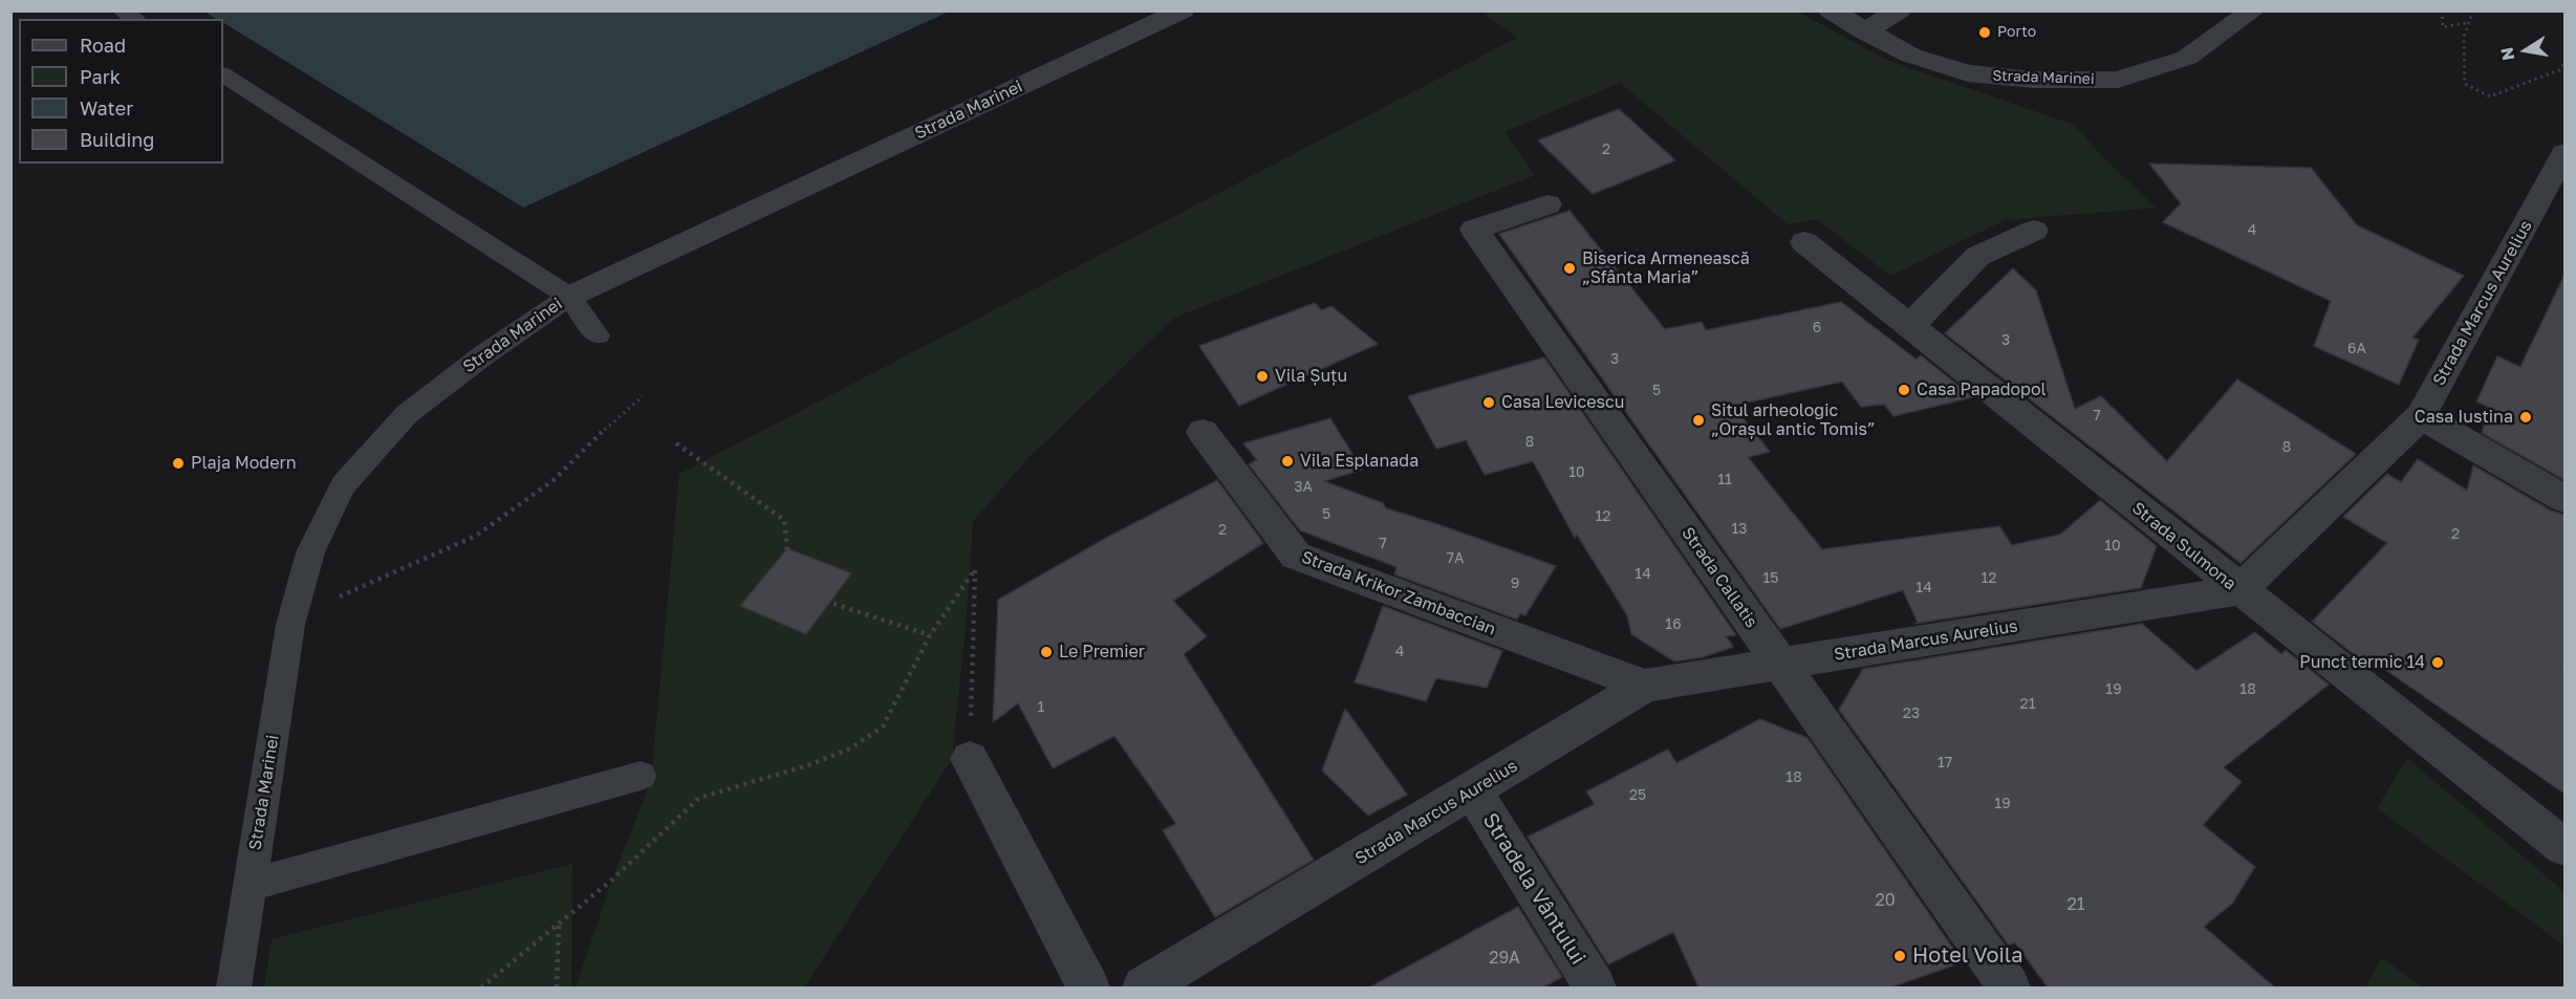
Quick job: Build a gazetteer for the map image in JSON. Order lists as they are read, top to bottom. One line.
{"streets":{"street":["Strada Marinei","Strada Marcus Aurelius","Strada Sulmona","Strada Callatis","Strada Krikor Zambaccian","Stradela Vântului"]},"crossings":[["Strada Marcus Aurelius","Strada Sulmona"],["Strada Marcus Aurelius","Strada Callatis"],["Strada Marcus Aurelius","Strada Krikor Zambaccian"],["Strada Marcus Aurelius","Stradela Vântului"]],"places":["Porto","Biserica Armenească „Sfânta Maria”","Vila Șuțu","Casa Papadopol","Casa Levicescu","Casa Iustina","Situl arheologic „Orașul antic Tomis”","Vila Esplanada","Plaja Modern","Le Premier","Punct termic 14","Hotel Voila"],"house_numbers":["2","4","6","3","6A","3","5","7","8","8","10","11","3A","5","12","13","2","2","7","10","7A","14","15","12","9","14","16","4","19","18","21","1","23","17","18","25","19","20","21","29A"],"legend":["Road","Park","Water","Building"],"north":"left"}
